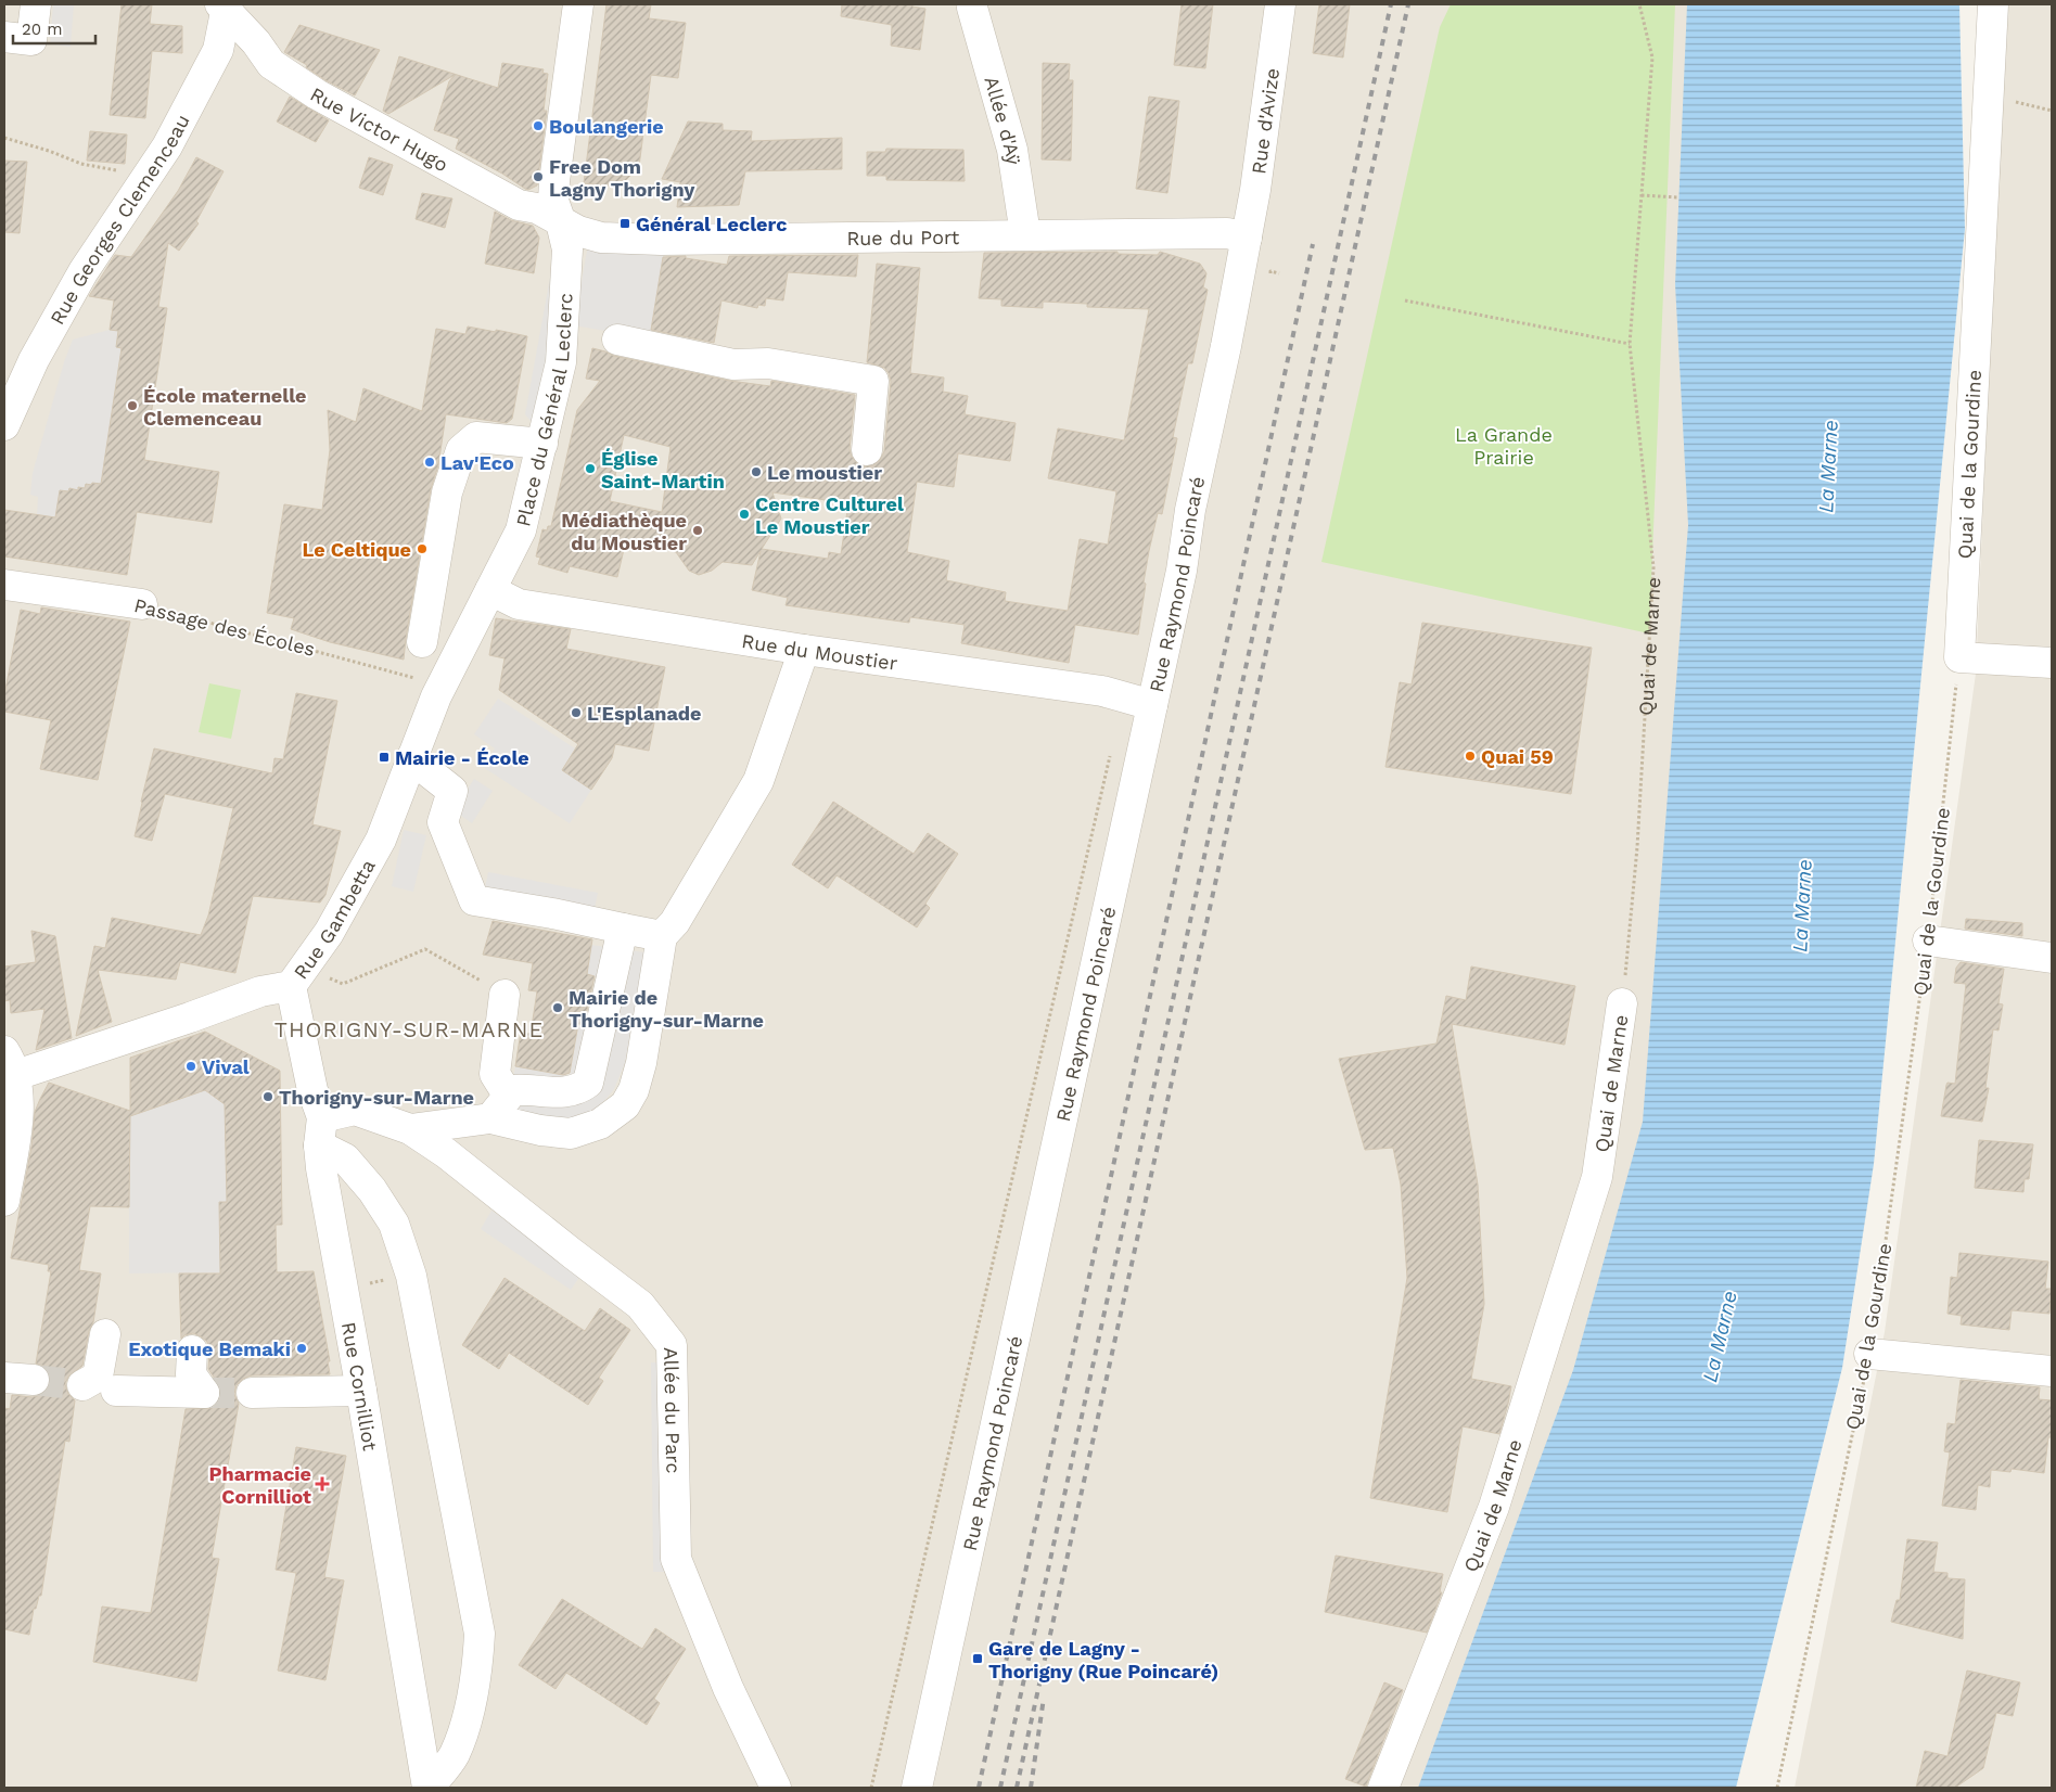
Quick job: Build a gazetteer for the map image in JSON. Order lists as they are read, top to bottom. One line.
{"streets":{"street":["Allée d'Aÿ","Rue d'Avize","Rue Victor Hugo","Rue Georges Clemenceau","Rue du Port","Place du Général Leclerc","Quai de la Gourdine","Rue Raymond Poincaré","Passage des Écoles","Quai de Marne","Rue du Moustier","Rue Gambetta","Rue Cornilliot","Allée du Parc"]},"crossings":[["Allée d'Aÿ","Rue du Port"],["Rue d'Avize","Rue du Port"],["Rue d'Avize","Rue Raymond Poincaré"],["Rue Victor Hugo","Rue Georges Clemenceau"],["Rue Victor Hugo","Rue du Port"],["Rue Victor Hugo","Place du Général Leclerc"],["Rue du Port","Place du Général Leclerc"],["Rue du Port","Rue Raymond Poincaré"],["Place du Général Leclerc","Rue du Moustier"],["Place du Général Leclerc","Rue Gambetta"],["Rue Raymond Poincaré","Rue du Moustier"],["Passage des Écoles","Rue Gambetta"],["Rue du Moustier","Rue Gambetta"],["Rue Gambetta","Rue Cornilliot"],["Rue Cornilliot","Allée du Parc"]],"districts":["THORIGNY-SUR-MARNE"],"water":["La Marne"],"parks":["La Grande Prairie"],"places":{"other":["Boulangerie","Free Dom Lagny Thorigny","École maternelle Clemenceau","Lav'Eco","Église Saint-Martin","Le moustier","Centre Culturel Le Moustier","Médiathèque du Moustier","Le Celtique","L'Esplanade","Quai 59","Mairie de Thorigny-sur-Marne","Vival","Thorigny-sur-Marne","Exotique Bemaki"],"transit":["Général Leclerc","Mairie - École","Gare de Lagny - Thorigny (Rue Poincaré)"],"health":["Pharmacie Cornilliot"]},"scale_bar":"20 m"}
